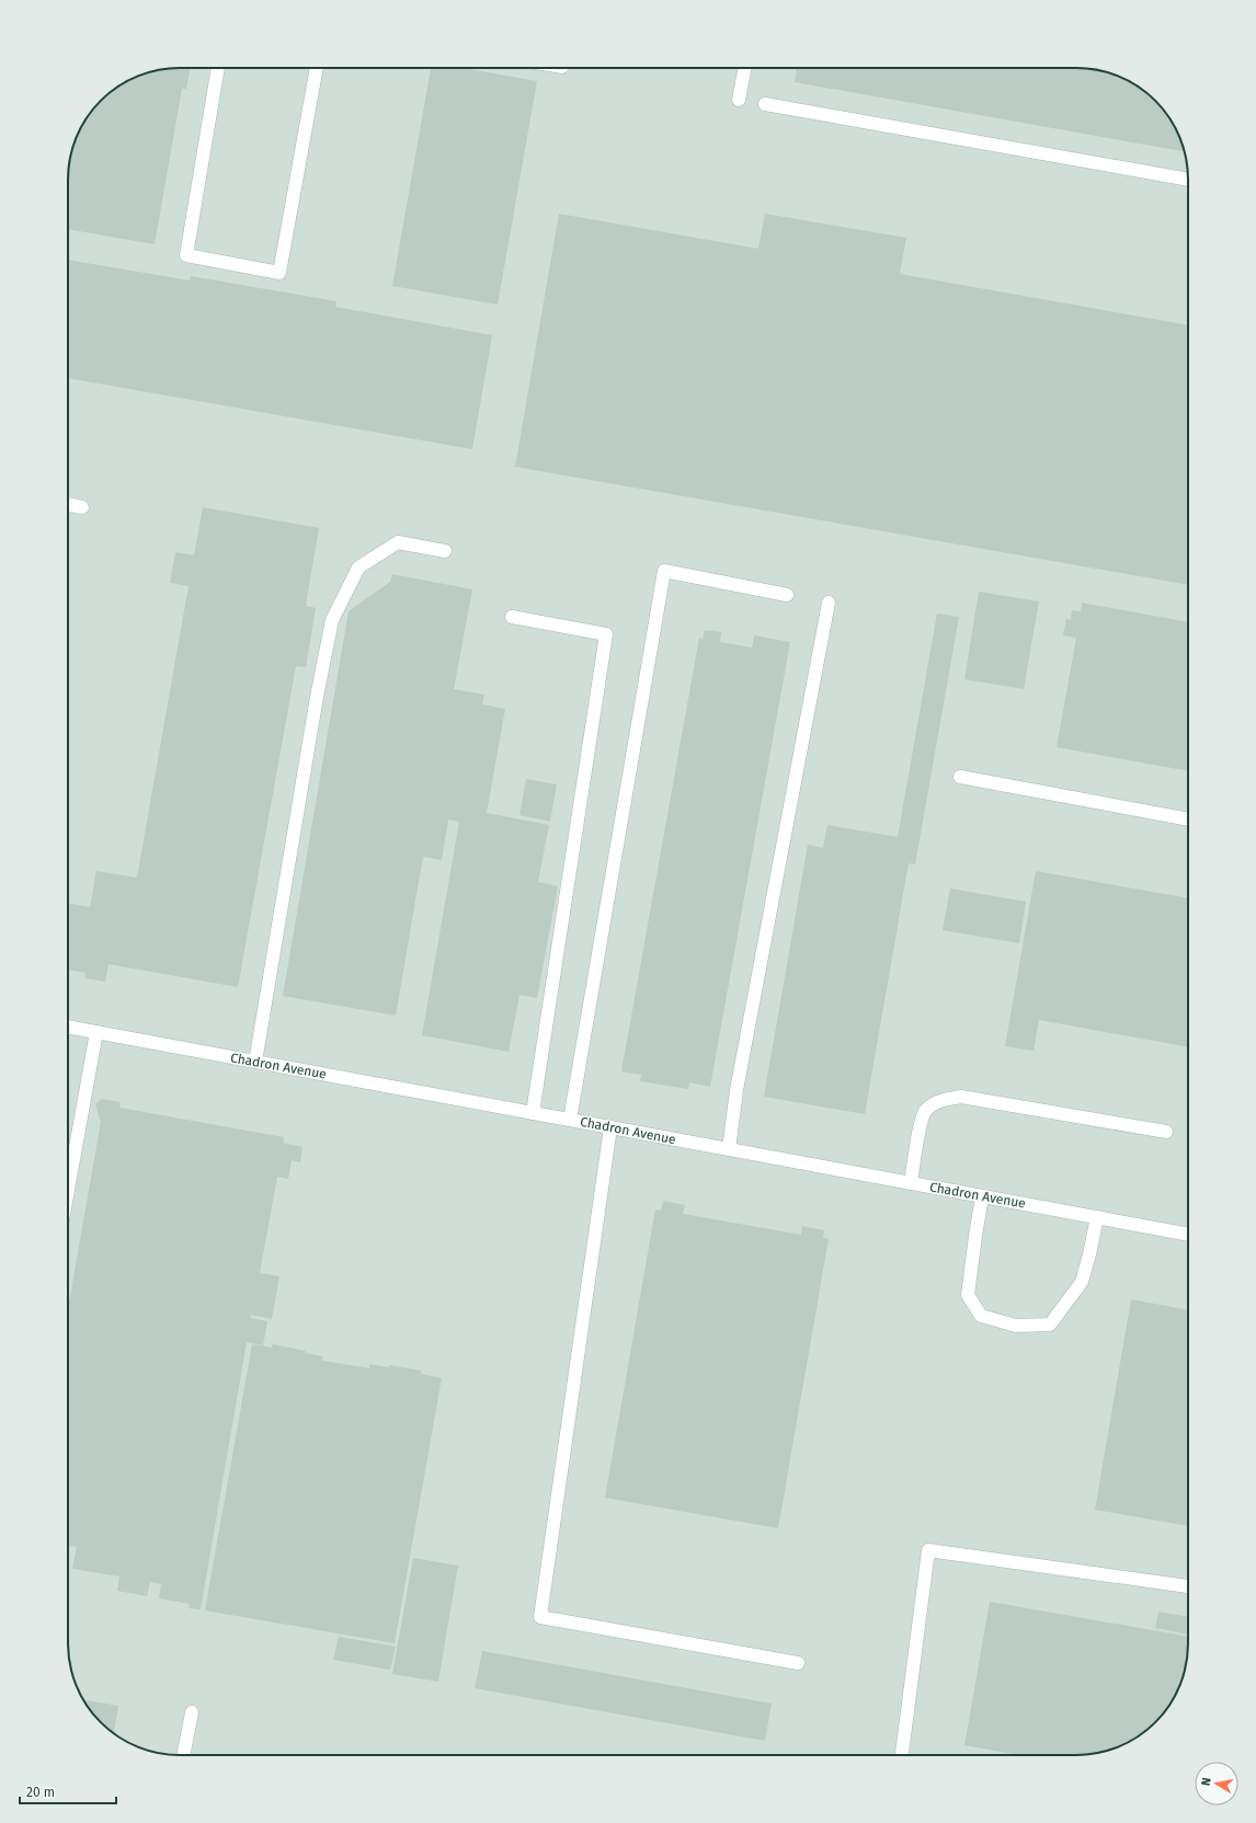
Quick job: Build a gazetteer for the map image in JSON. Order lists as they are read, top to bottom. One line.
{"streets":{"street":["Chadron Avenue"]},"scale_bar":"20 m","north":"left"}
